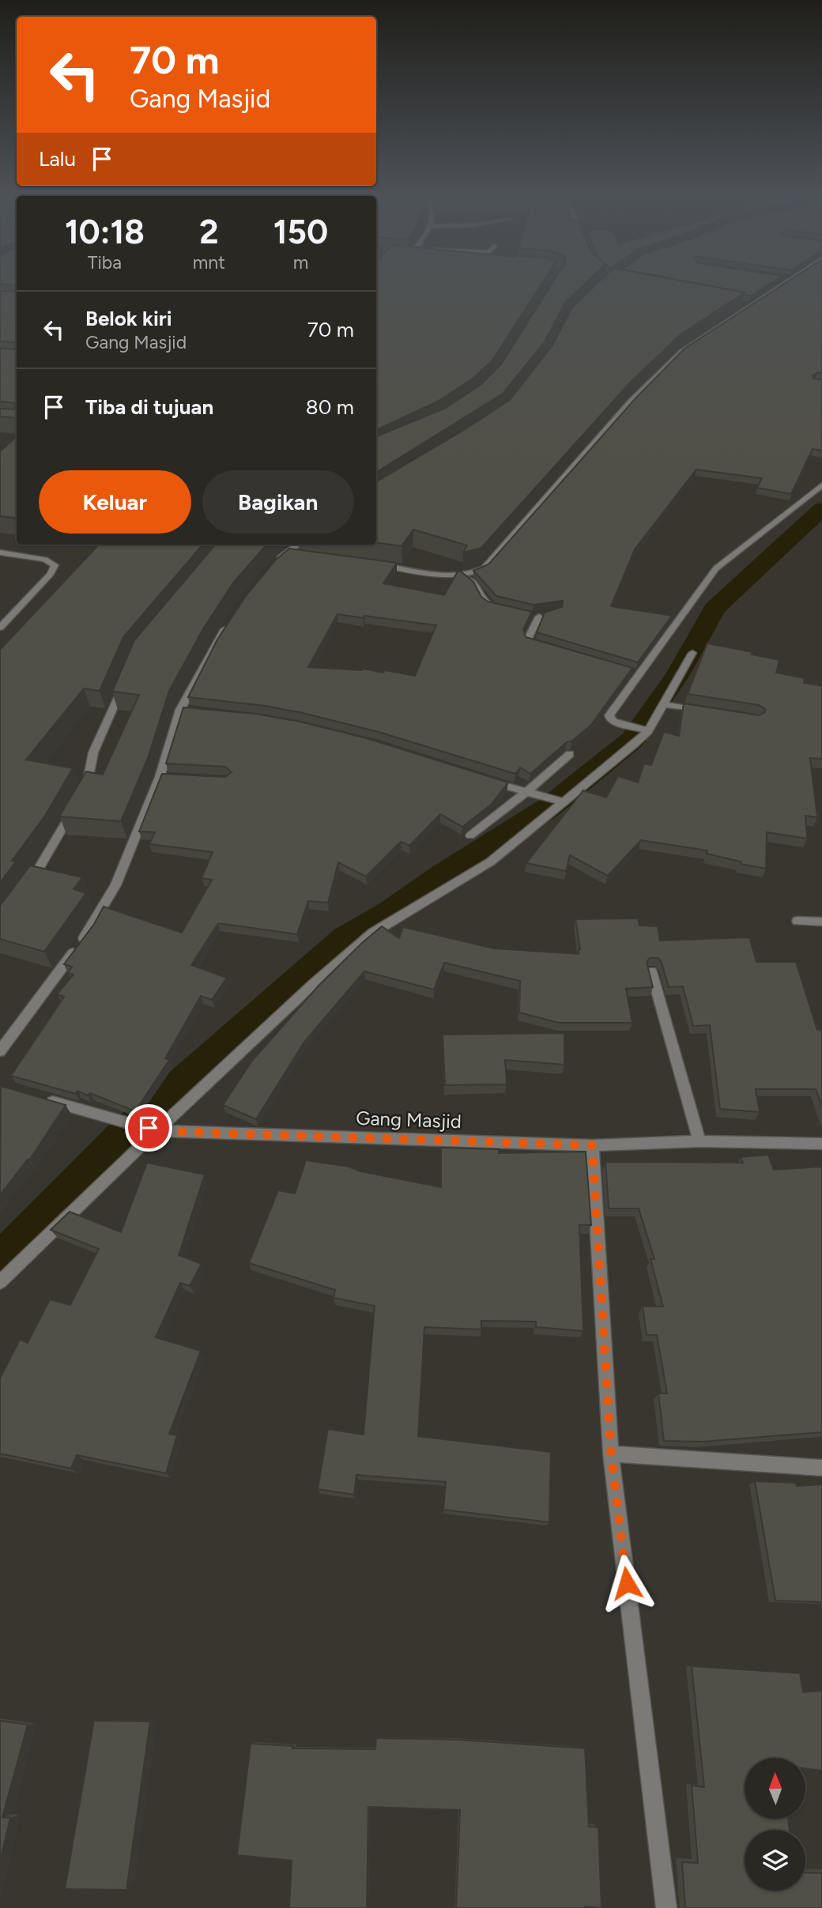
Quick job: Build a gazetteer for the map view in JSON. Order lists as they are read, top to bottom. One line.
{"streets":{"street":["Gang Masjid"]},"north":"top","page":{"turn":["70 m","Gang Masjid"],"then":"Lalu","eta":["10:18","Tiba","2","mnt","150","m"],"list":[{"name":"Belok kiri","note":"Gang Masjid","value":"70 m"},{"name":"Tiba di tujuan","value":"80 m"}],"buttons":["Keluar","Bagikan"]}}
